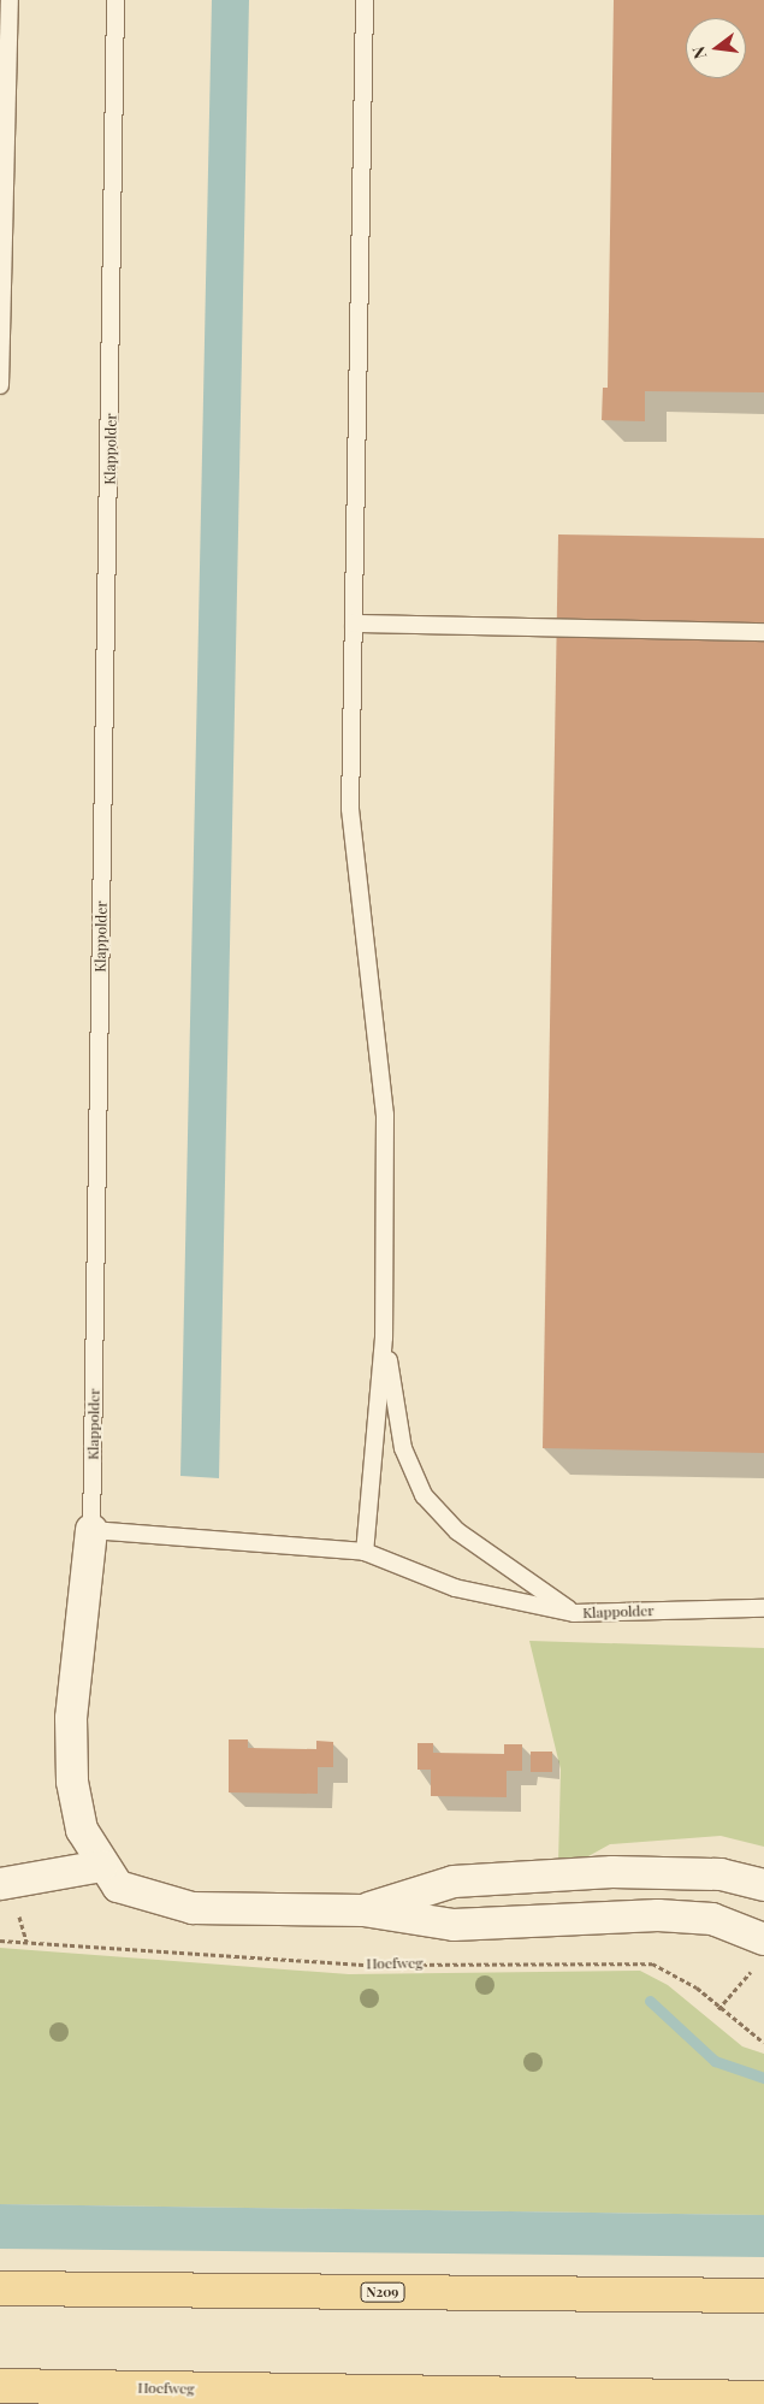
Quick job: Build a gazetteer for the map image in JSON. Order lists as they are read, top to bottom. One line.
{"streets":{"main road":["Hoefweg","N209"],"street":["Klappolder"]},"north":"left"}
